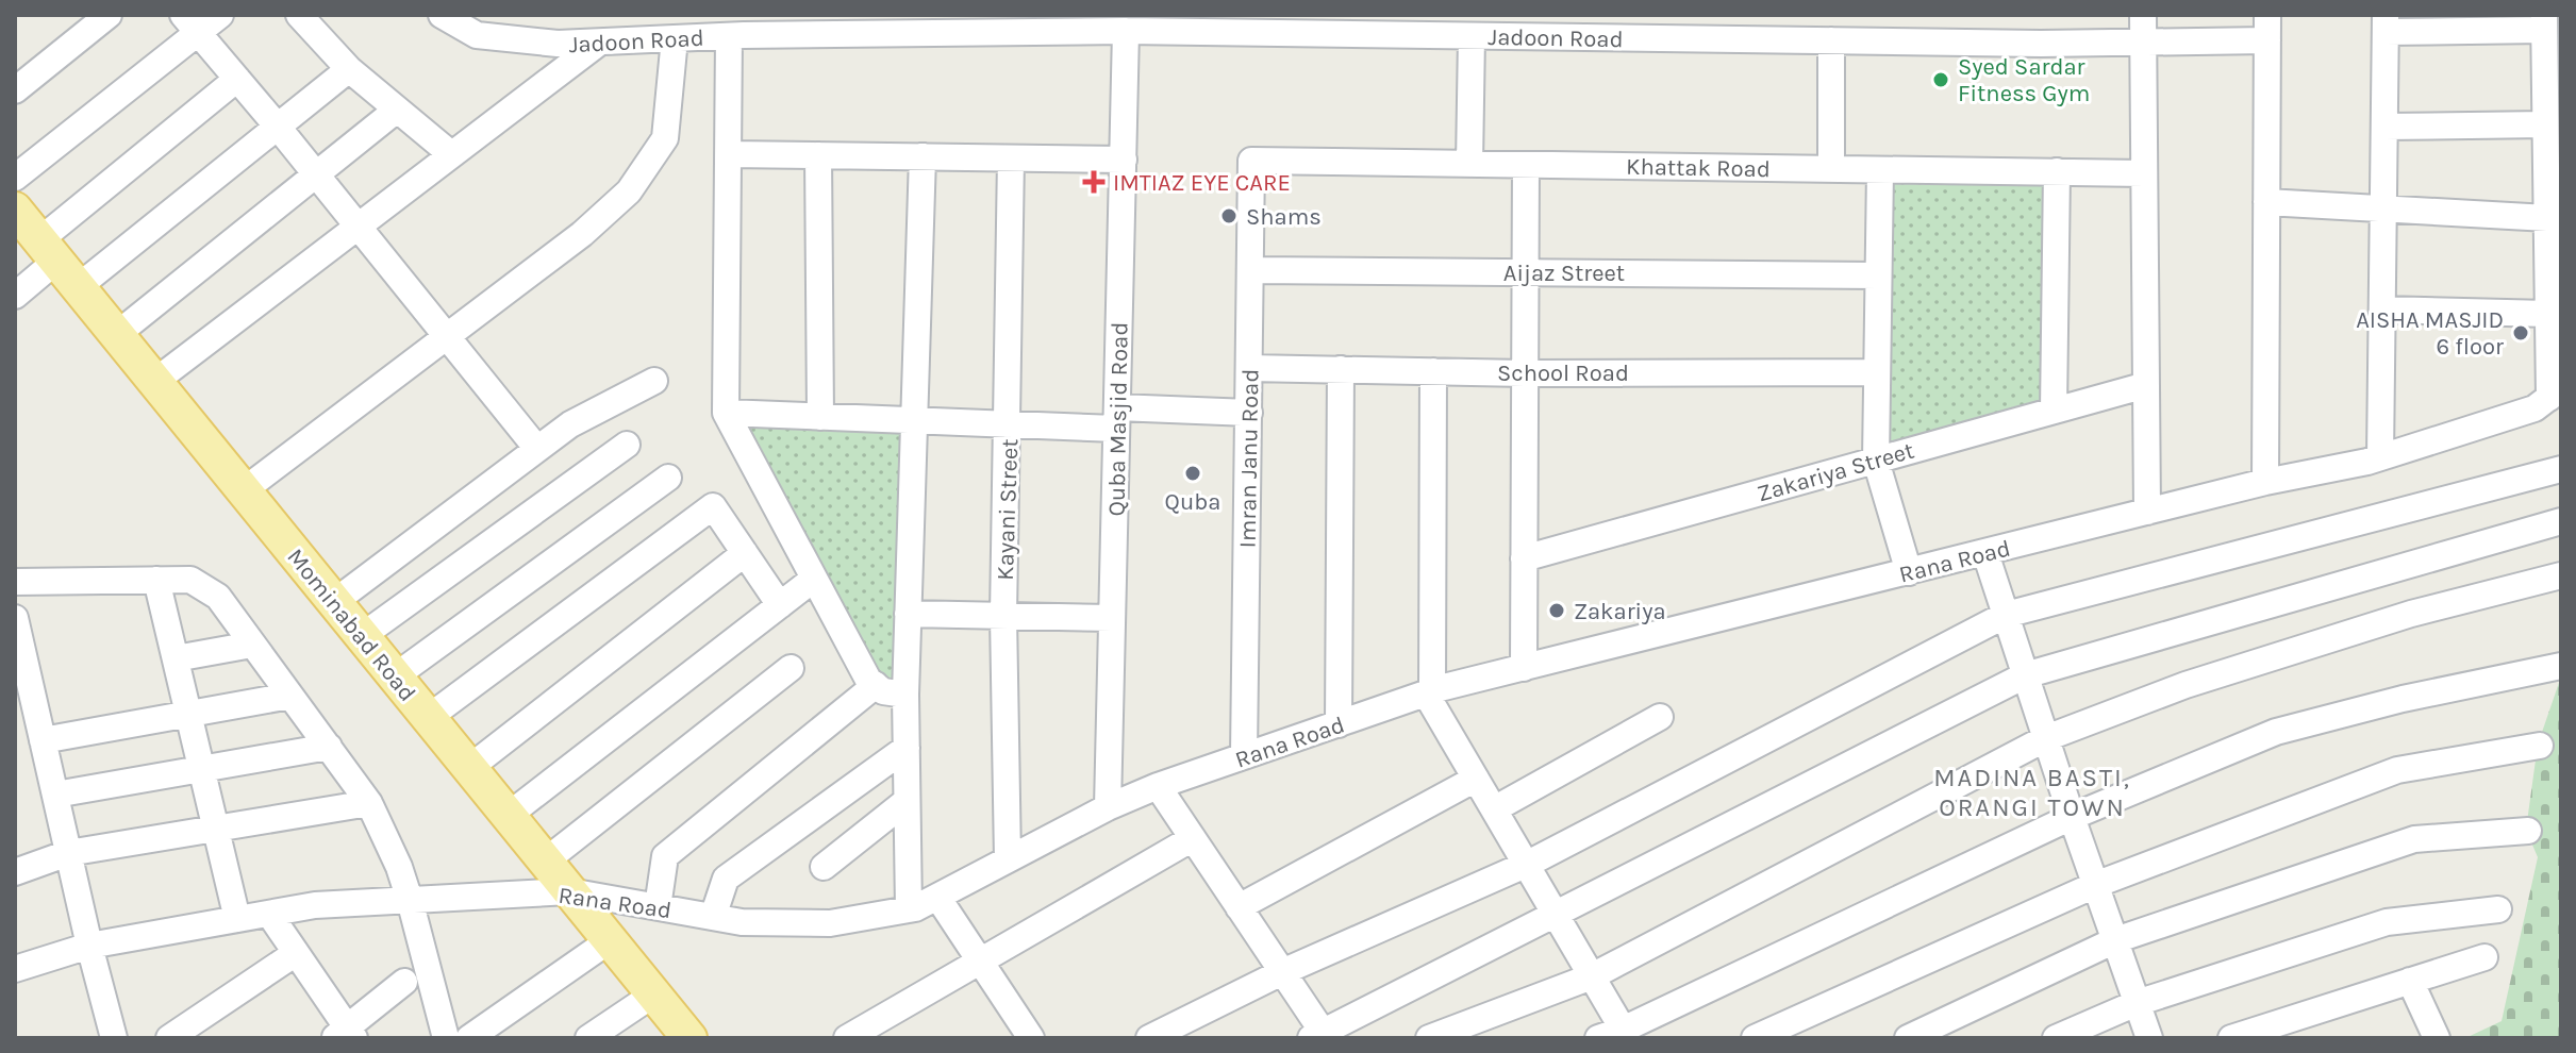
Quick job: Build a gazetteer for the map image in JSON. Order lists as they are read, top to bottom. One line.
{"streets":{"main road":["Mominabad Road"],"street":["Jadoon Road","Khattak Road","Aijaz Street","School Road","Quba Masjid Road","Imran Janu Road","Zakariya Street","Kayani Street","Rana Road"]},"crossings":[["Jadoon Road","Quba Masjid Road"],["Khattak Road","Imran Janu Road"],["Aijaz Street","Imran Janu Road"],["School Road","Imran Janu Road"],["Quba Masjid Road","Rana Road"],["Imran Janu Road","Rana Road"],["Kayani Street","Rana Road"],["Rana Road","Mominabad Road"]],"districts":["MADINA BASTI, ORANGI TOWN"],"places":{"other":["Syed Sardar Fitness Gym","Shams","AISHA MASJID 6 floor","Quba","Zakariya"],"health":["IMTIAZ EYE CARE"]}}
